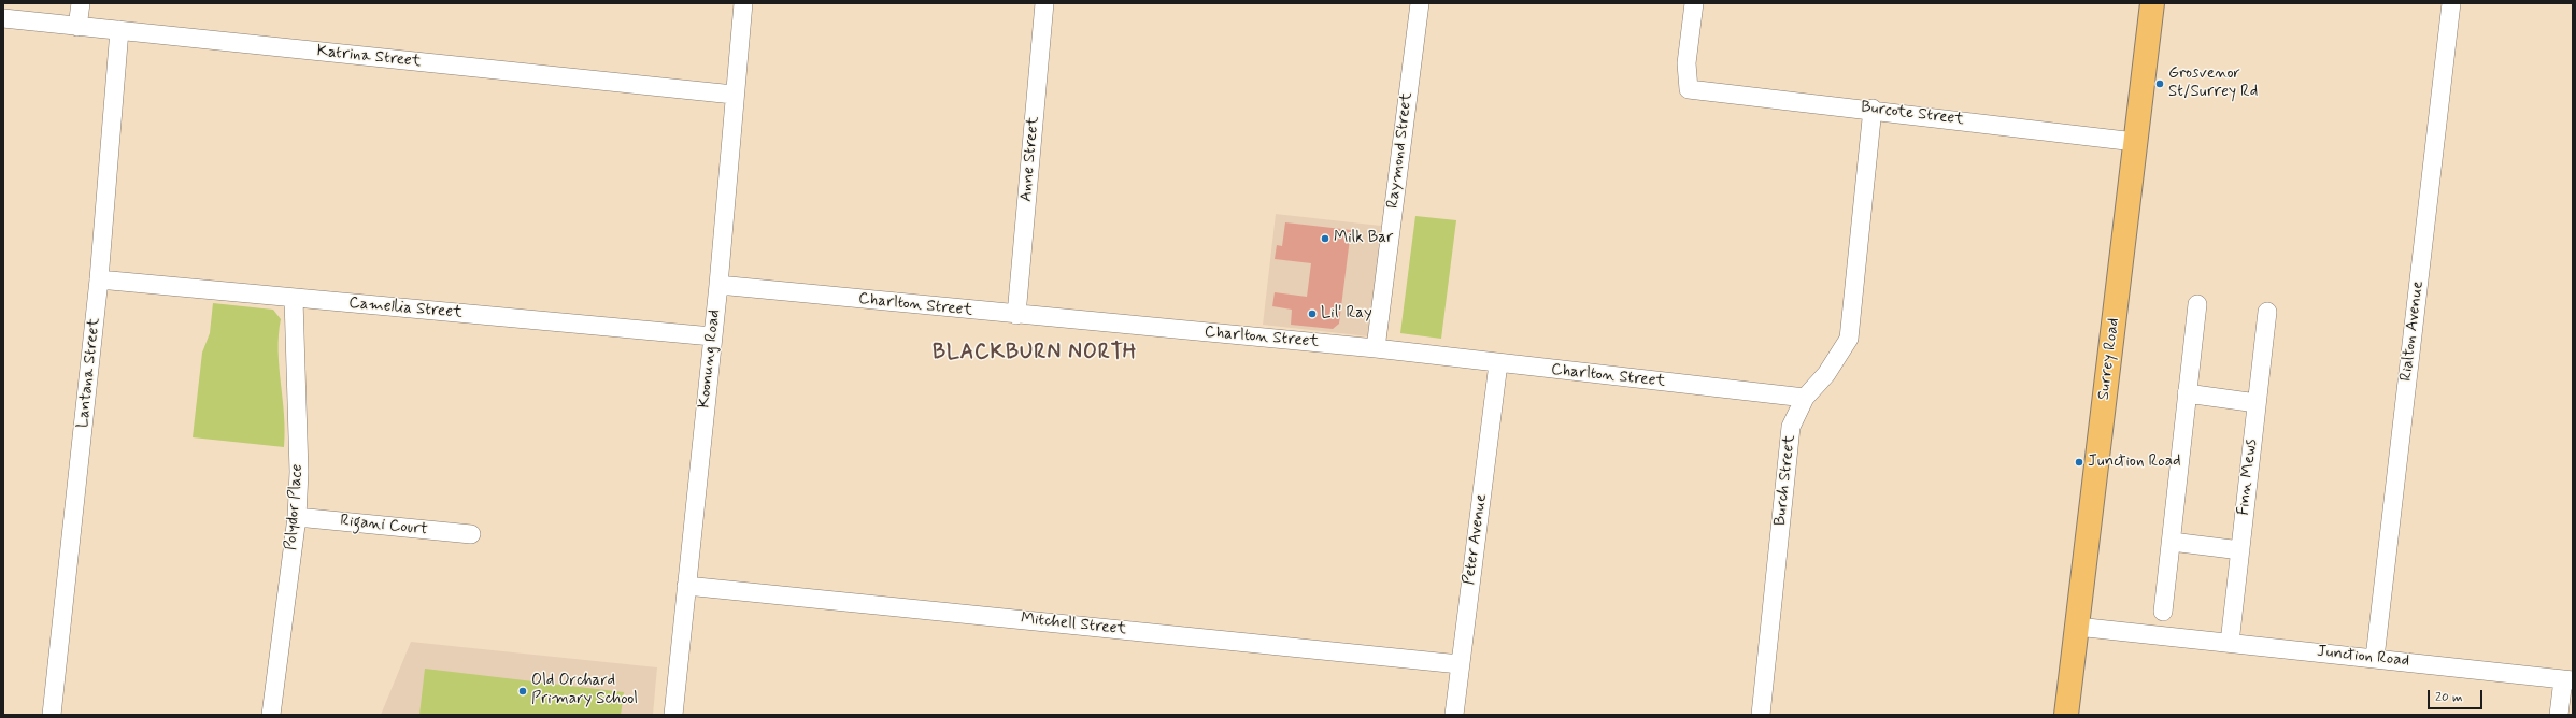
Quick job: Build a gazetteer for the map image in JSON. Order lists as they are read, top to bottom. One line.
{"streets":{"main road":["Surrey Road"],"street":["Katrina Street","Burcote Street","Raymond Street","Anne Street","Charlton Street","Camellia Street","Rialton Avenue","Koonung Road","Lantana Street","Finn Mews","Burch Street","Polydor Place","Rigani Court","Peter Avenue","Mitchell Street","Junction Road"]},"crossings":[["Katrina Street","Koonung Road"],["Katrina Street","Lantana Street"],["Burcote Street","Surrey Road"],["Burcote Street","Burch Street"],["Raymond Street","Charlton Street"],["Anne Street","Charlton Street"],["Charlton Street","Koonung Road"],["Charlton Street","Burch Street"],["Charlton Street","Peter Avenue"],["Camellia Street","Koonung Road"],["Camellia Street","Lantana Street"],["Camellia Street","Polydor Place"],["Rialton Avenue","Junction Road"],["Koonung Road","Mitchell Street"],["Surrey Road","Junction Road"],["Finn Mews","Junction Road"],["Polydor Place","Rigani Court"],["Peter Avenue","Mitchell Street"]],"districts":["BLACKBURN NORTH"],"places":["Grosvenor St/Surrey Rd","Milk Bar","Lil' Ray","Junction Road","Old Orchard Primary School"],"scale_bar":"20 m"}
